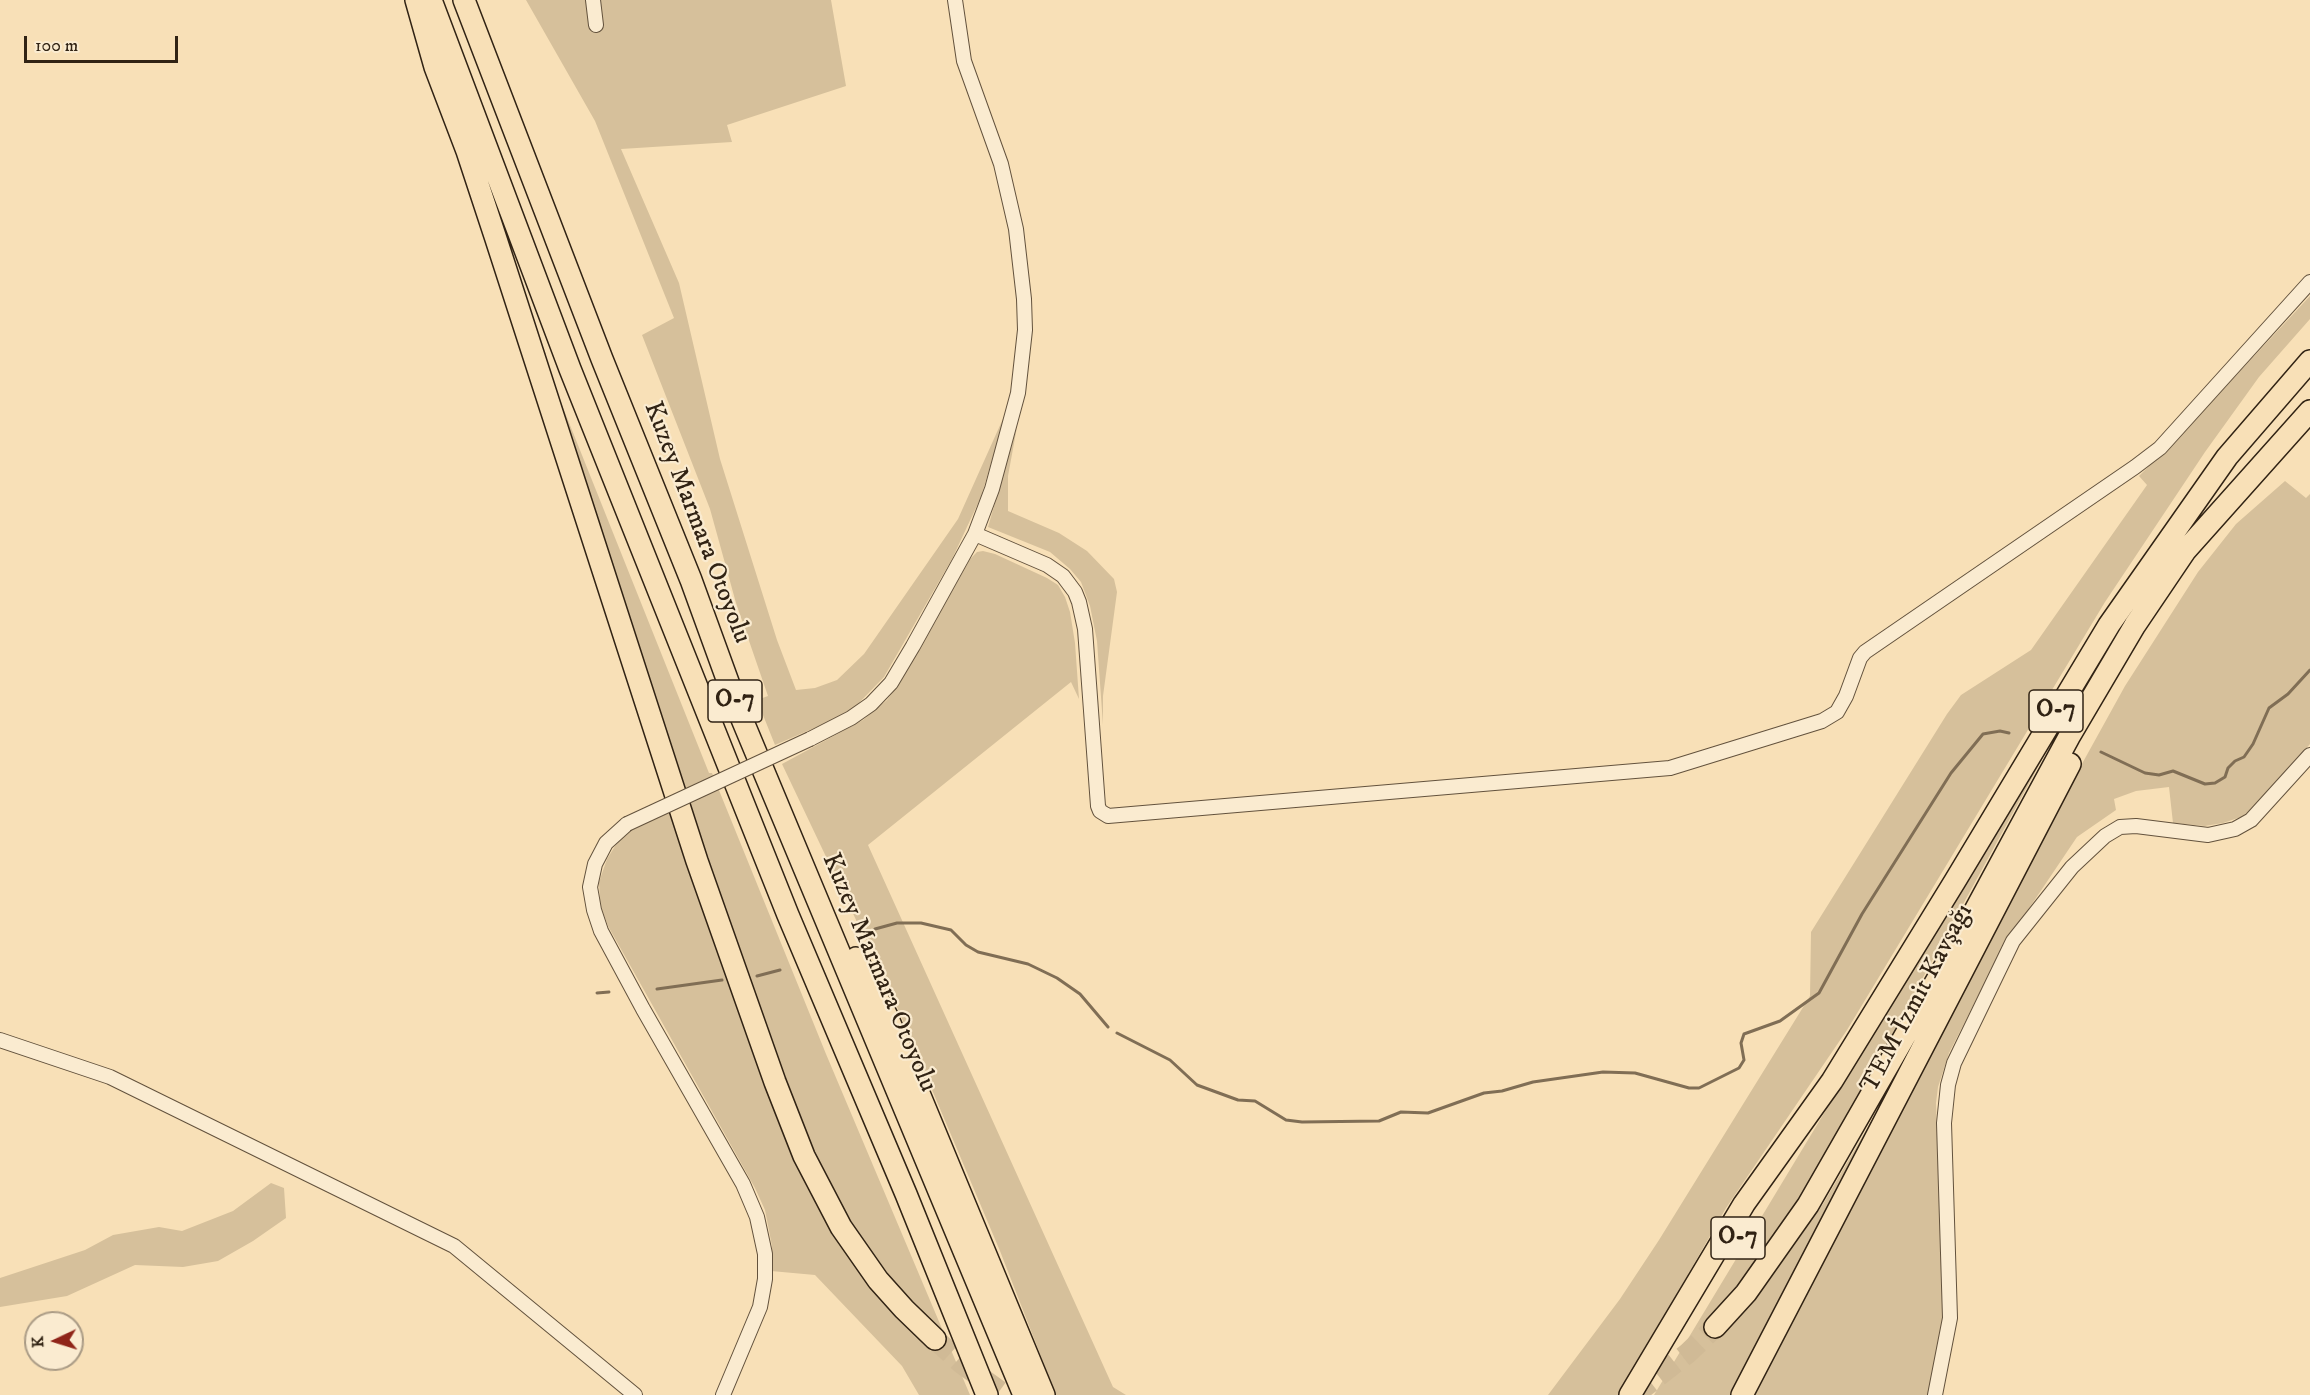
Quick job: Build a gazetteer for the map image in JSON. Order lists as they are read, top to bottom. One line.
{"streets":{"highway":["Kuzey Marmara Otoyolu","O-7","TEM İzmit Kavşağı"]},"crossings":[["O-7","TEM İzmit Kavşağı"]],"scale_bar":"100 m","north":"left"}
